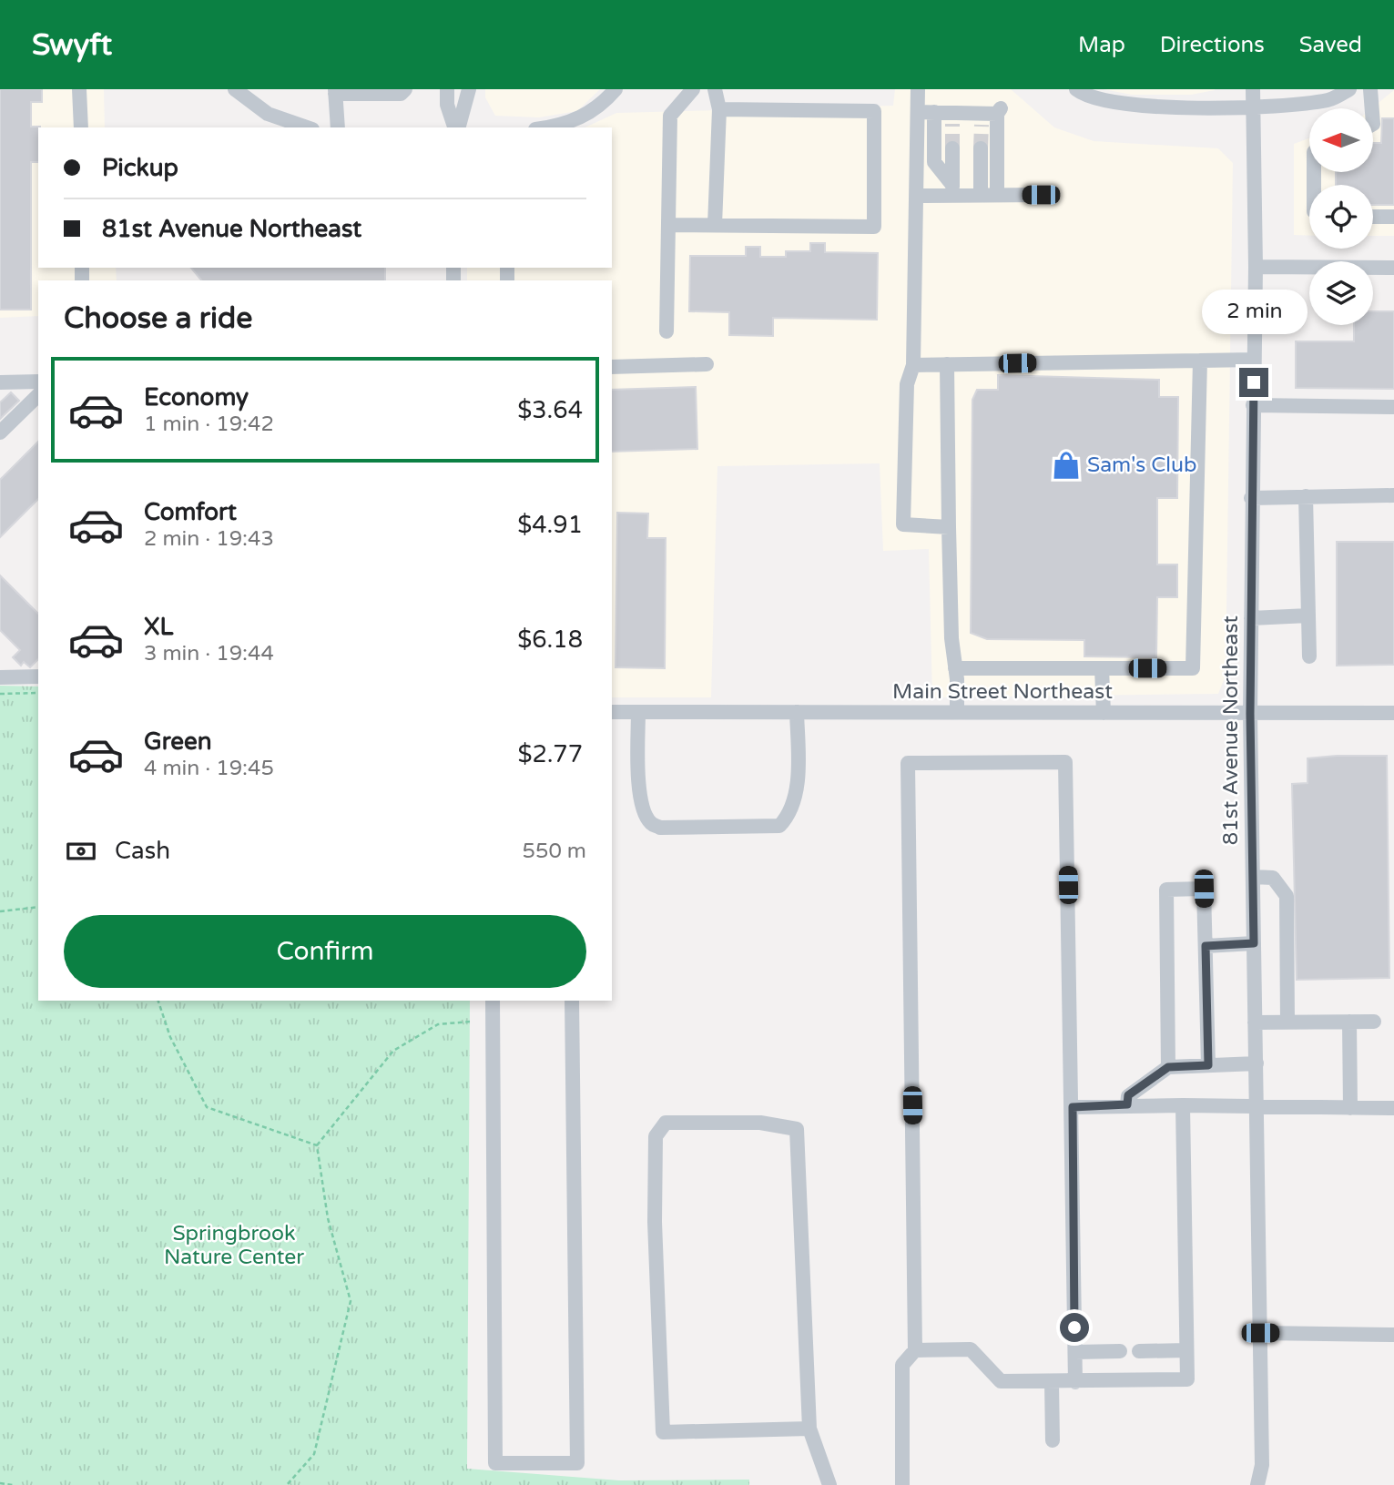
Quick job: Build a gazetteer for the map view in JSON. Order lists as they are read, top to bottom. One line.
{"streets":{"street":["Main Street Northeast","81st Avenue Northeast"]},"crossings":[["Main Street Northeast","81st Avenue Northeast"]],"parks":["Springbrook Nature Center"],"places":{"shop":["Sam's Club"]},"north":"left","page":{"header":"Swyft","nav":["Map","Directions","Saved"],"banner":["Pickup","81st Avenue Northeast"],"heading":"Choose a ride","bubble":"2 min","list":[{"name":"Economy","note":"1 min · 19:42","value":"$3.64"},{"name":"Comfort","note":"2 min · 19:43","value":"$4.91"},{"name":"XL","note":"3 min · 19:44","value":"$6.18"},{"name":"Green","note":"4 min · 19:45","value":"$2.77"}],"pay":["Cash","550 m"],"buttons":"Confirm"}}
